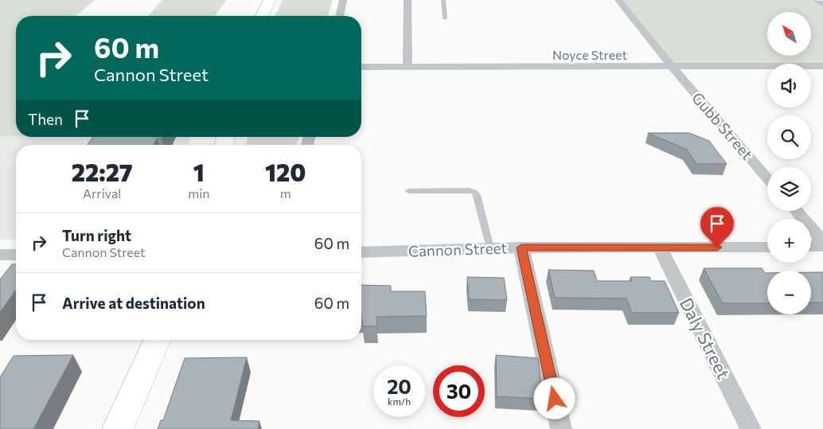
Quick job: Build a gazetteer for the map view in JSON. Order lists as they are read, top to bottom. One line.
{"streets":{"street":["Noyce Street","Gubb Street","Cannon Street","Daly Street"]},"crossings":[["Noyce Street","Gubb Street"],["Cannon Street","Daly Street"]],"north":"top left","page":{"map_buttons":["+","−"],"turn":["60 m","Cannon Street"],"then":"Then","eta":["22:27","Arrival","1","min","120","m"],"list":[{"name":"Turn right","note":"Cannon Street","value":"60 m"},{"name":"Arrive at destination","value":"60 m"}],"speed":"20 km/h","limit":"30"}}
